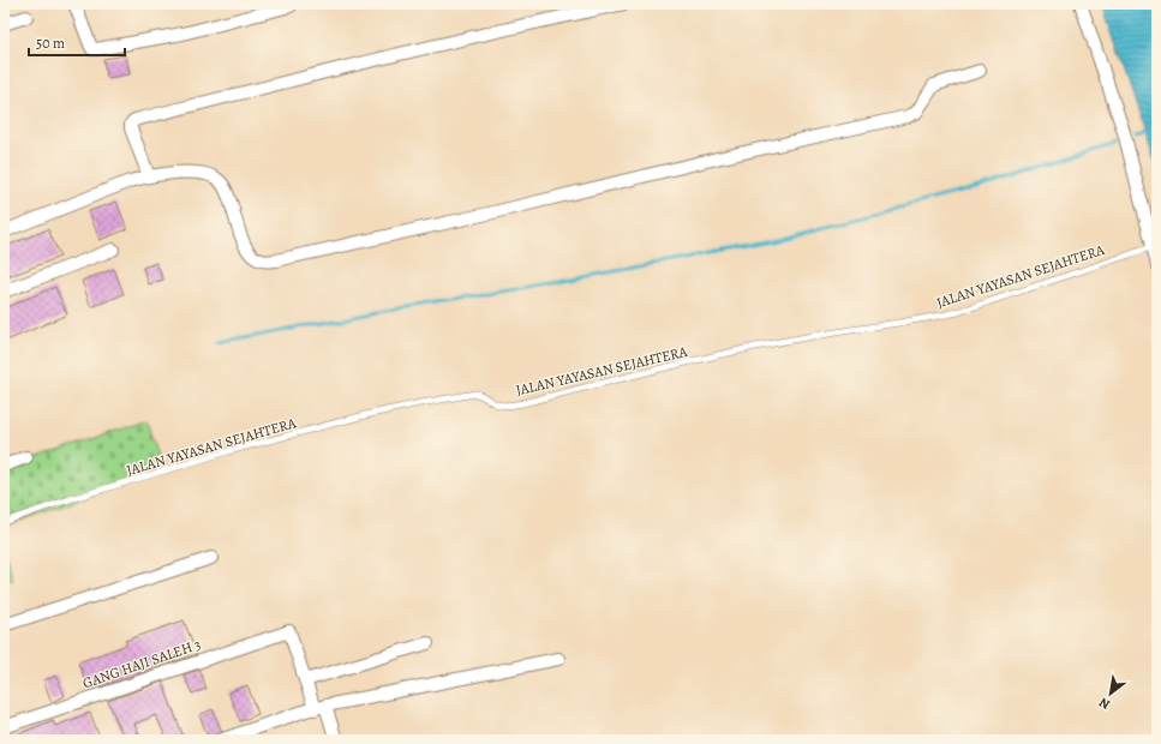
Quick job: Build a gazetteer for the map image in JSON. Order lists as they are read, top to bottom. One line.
{"streets":{"street":["GANG HAJI SALEH 3"],"lane":["JALAN YAYASAN SEJAHTERA"]},"scale_bar":"50 m","north":"bottom left"}
